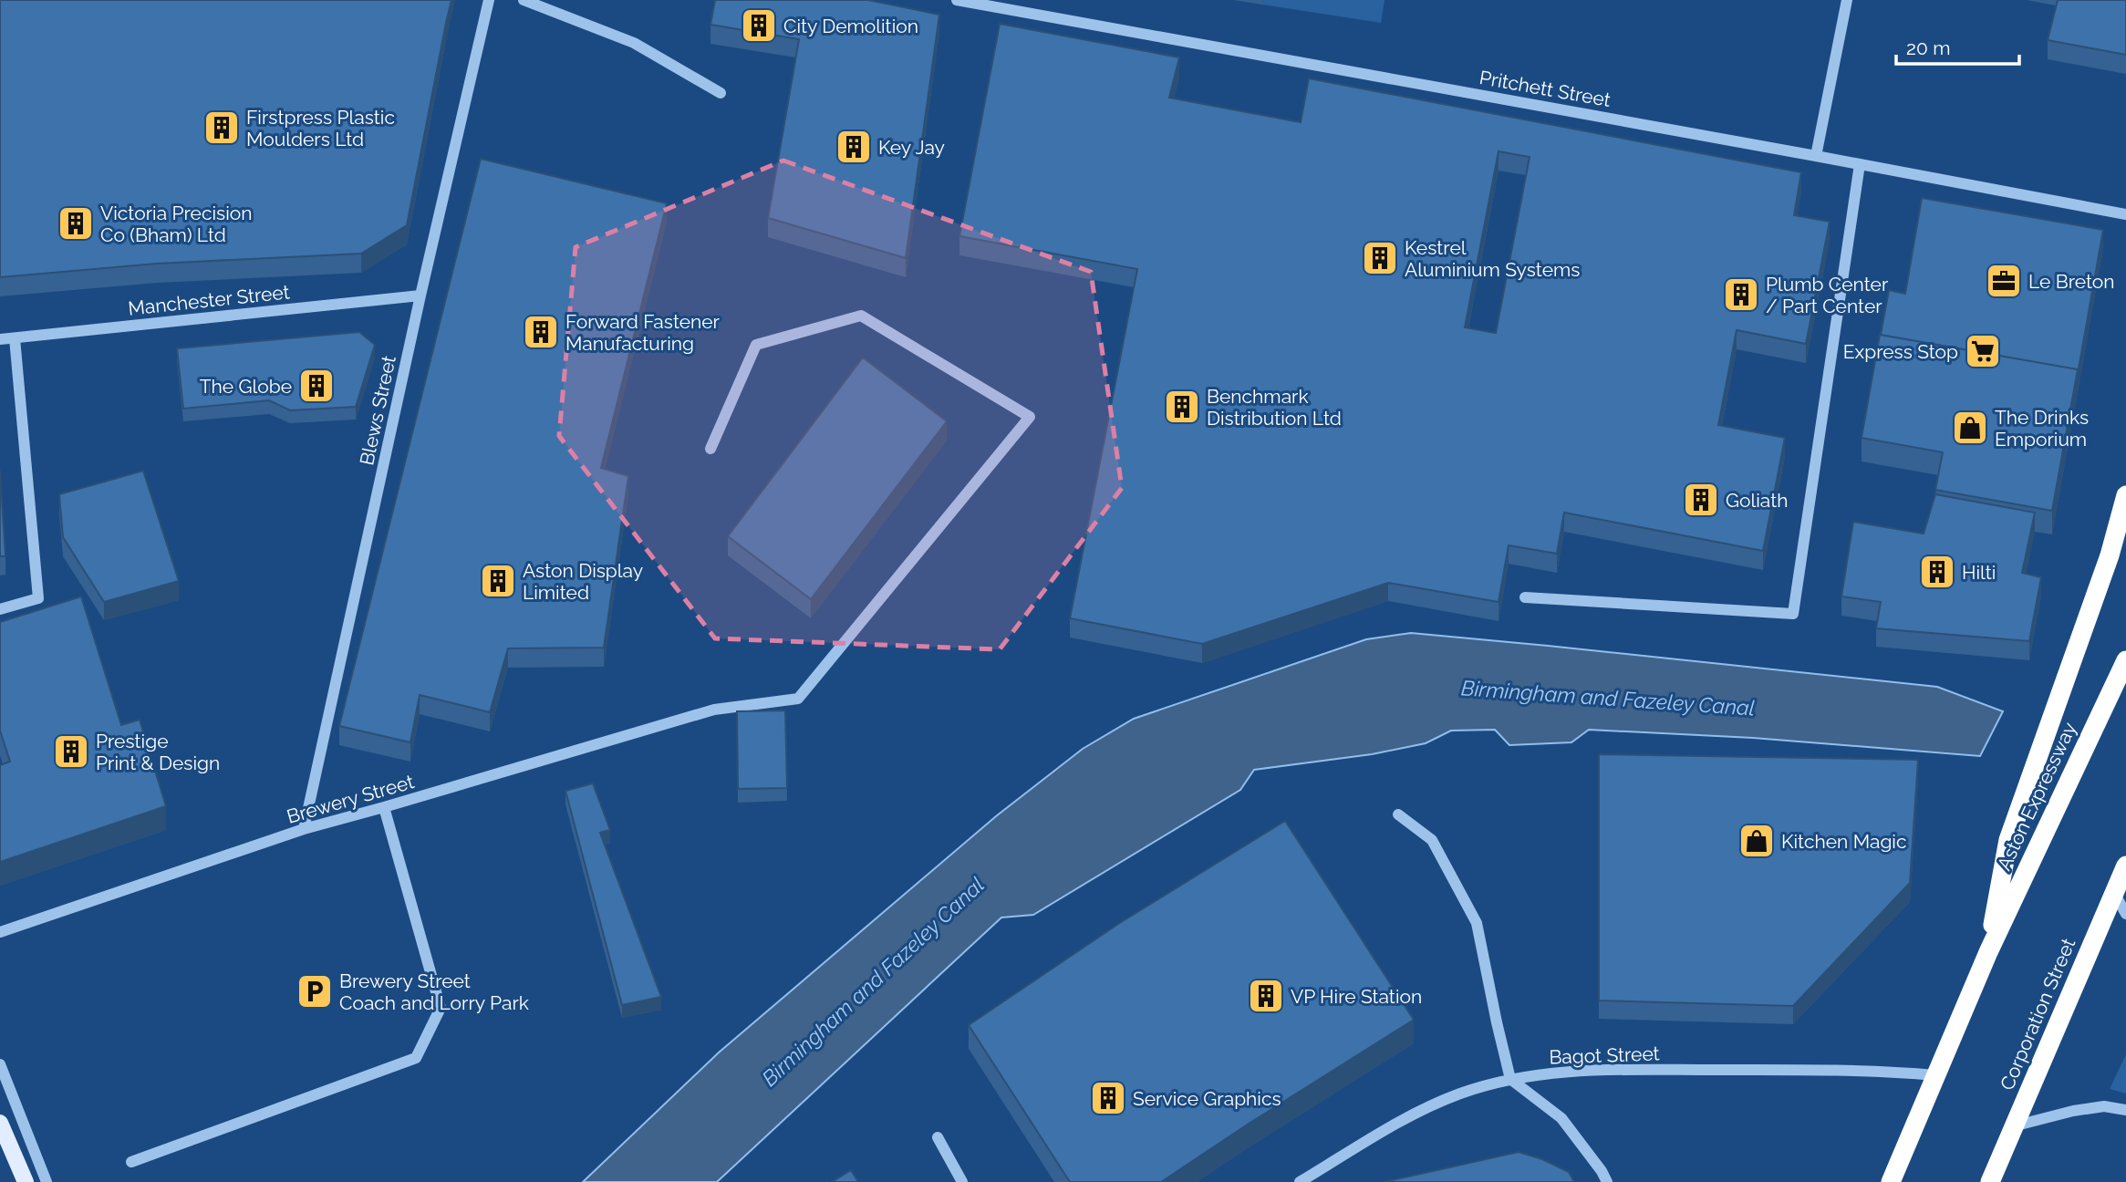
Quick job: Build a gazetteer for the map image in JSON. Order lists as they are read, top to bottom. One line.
{"streets":{"highway":["Aston Expressway","Corporation Street"],"street":["Pritchett Street","Manchester Street","Blews Street","Brewery Street","Bagot Street"]},"crossings":[["Manchester Street","Blews Street"],["Blews Street","Brewery Street"]],"water":["Birmingham and Fazeley Canal"],"places":{"building":["City Demolition","Firstpress Plastic Moulders Ltd","Key Jay","Victoria Precision Co (Bham) Ltd","Kestrel Aluminium Systems","Plumb Center / Part Center","Forward Fastener Manufacturing","The Globe","Benchmark Distribution Ltd","Goliath","Hilti","Aston Display Limited","Prestige Print & Design","VP Hire Station","Service Graphics"],"office":["Le Breton"],"supermarket":["Express Stop"],"shop":["The Drinks Emporium","Kitchen Magic"],"parking":["Brewery Street Coach and Lorry Park"]},"scale_bar":"20 m"}
